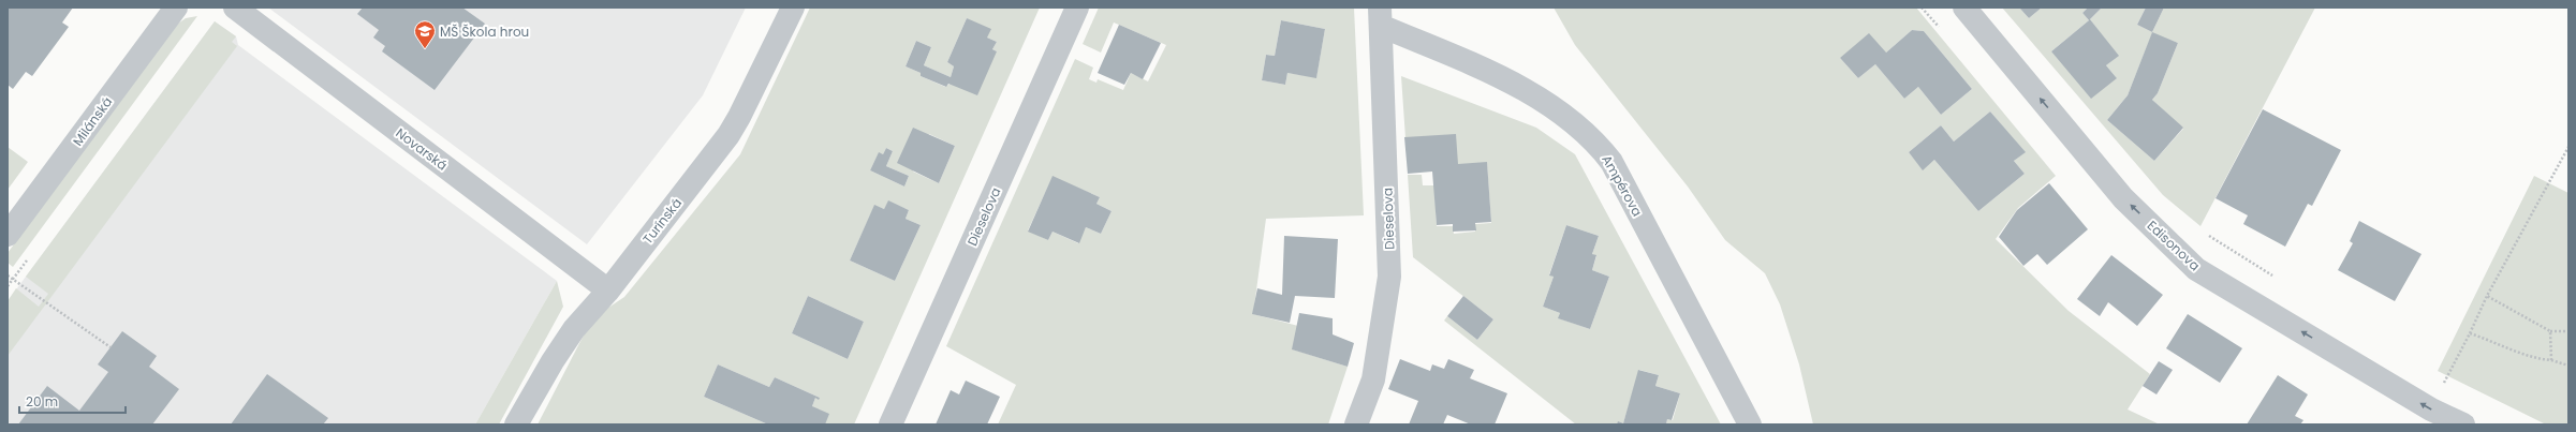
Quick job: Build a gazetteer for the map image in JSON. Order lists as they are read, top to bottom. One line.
{"streets":{"street":["Milánská","Novarská","Ampérova","Dieselova","Turínská","Edisonova"]},"crossings":[["Novarská","Turínská"],["Ampérova","Dieselova"]],"one_way":["Edisonova"],"places":{"school or university":["MŠ Škola hrou"]},"scale_bar":"20 m"}
